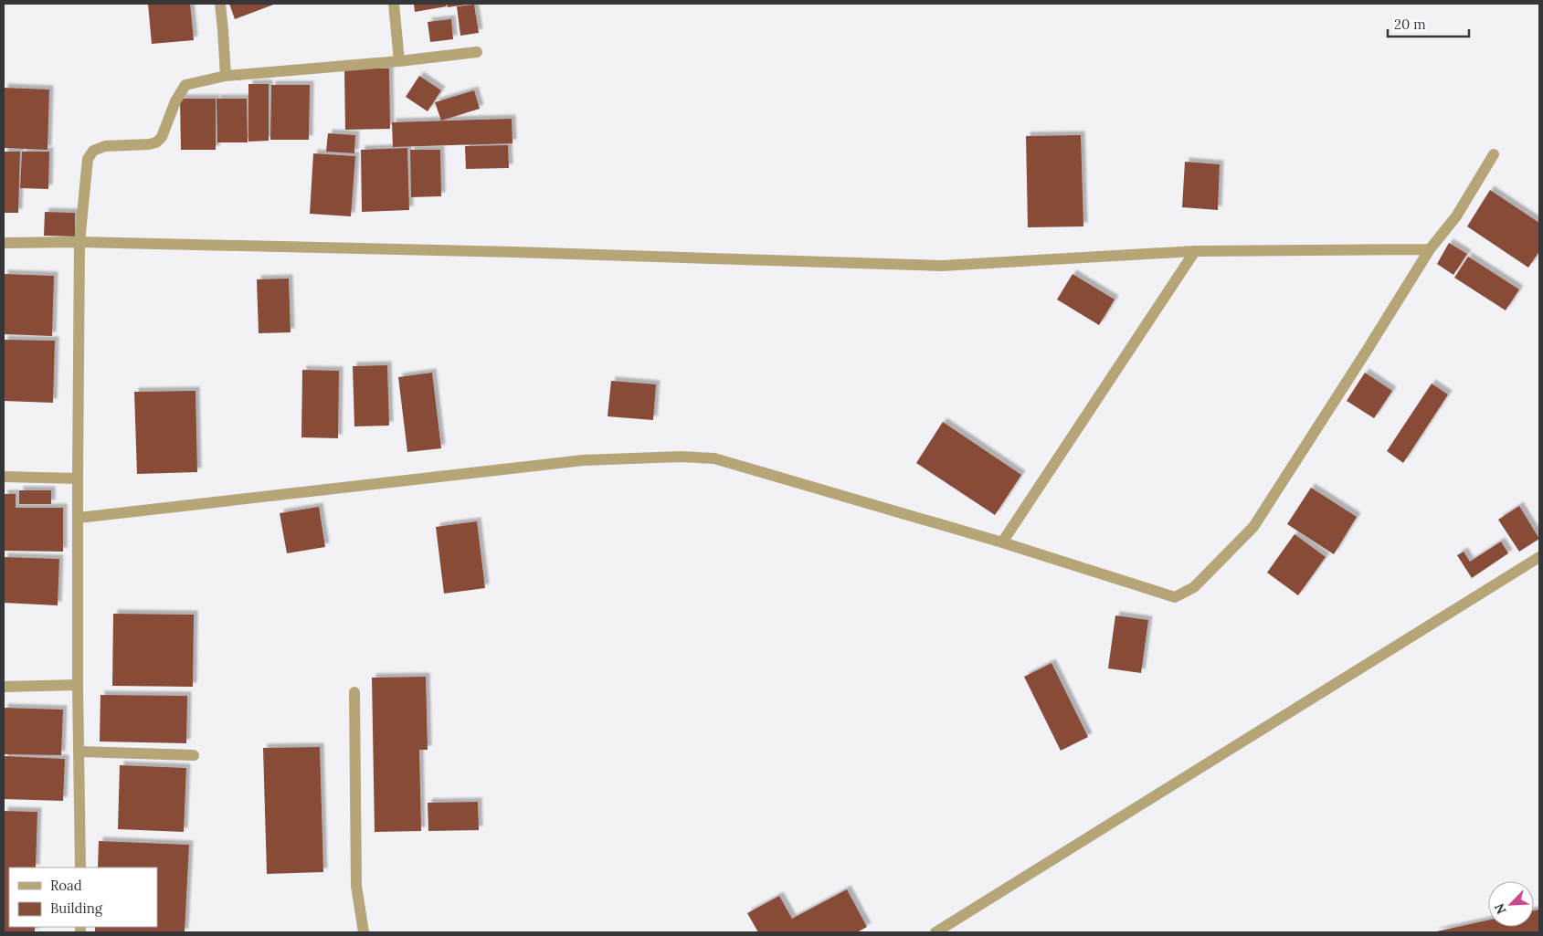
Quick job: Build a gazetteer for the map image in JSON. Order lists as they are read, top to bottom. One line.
{"legend":["Road","Building"],"scale_bar":"20 m","north":"bottom left"}
